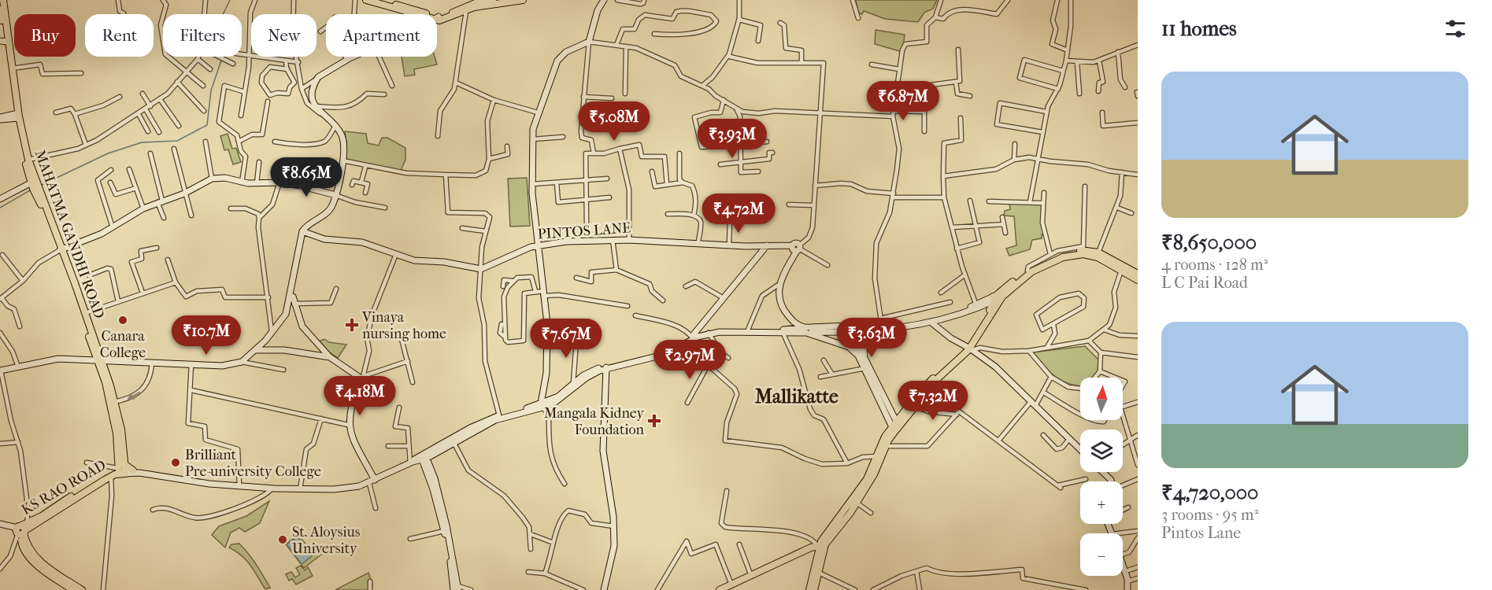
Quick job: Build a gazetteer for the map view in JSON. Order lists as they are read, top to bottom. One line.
{"streets":{"main road":["MAHATMA GANDHI ROAD","KS RAO ROAD"],"street":["PINTOS LANE"]},"crossings":[["MAHATMA GANDHI ROAD","KS RAO ROAD"]],"districts":["Mallikatte"],"places":{"other":["Canara College","Brilliant Pre-university College","St. Aloysius University"],"health":["Vinaya nursing home","Mangala Kidney Foundation"]},"north":"top","page":{"heading":"11 homes","chip":["Buy","Rent","Filters","New","Apartment"],"list":[{"name":"₹8,650,000","note":"4 rooms · 128 m² · L C Pai Road"},{"name":"₹4,720,000","note":"3 rooms · 95 m² · Pintos Lane"}],"price":["₹6.87M","₹5.08M","₹3.93M","₹8.65M","₹4.72M","₹10.7M","₹3.63M","₹7.67M","₹2.97M","₹4.18M","₹7.32M"],"map_buttons":["+","−"]}}
